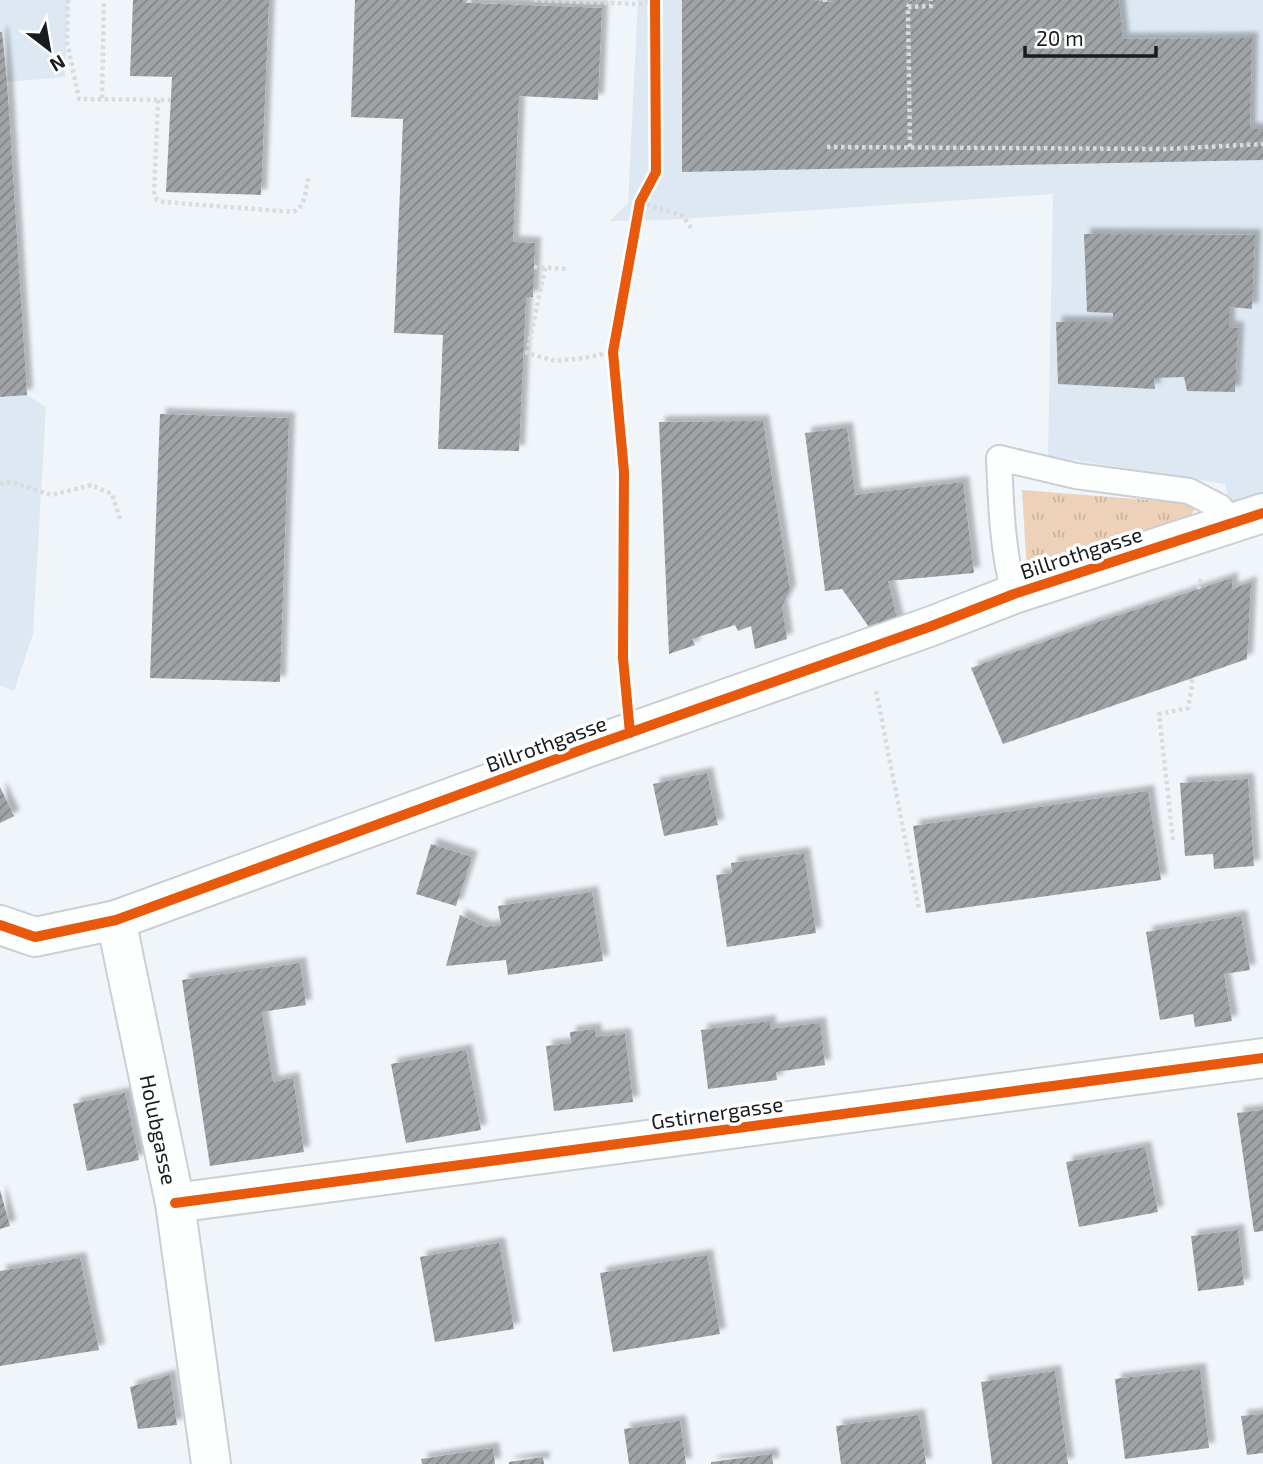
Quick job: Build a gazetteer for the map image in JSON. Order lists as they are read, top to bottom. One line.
{"streets":{"street":["Billrothgasse","Gstirnergasse","Holubgasse"]},"crossings":[["Billrothgasse","Holubgasse"],["Gstirnergasse","Holubgasse"]],"scale_bar":"20 m","north":"bottom right"}
